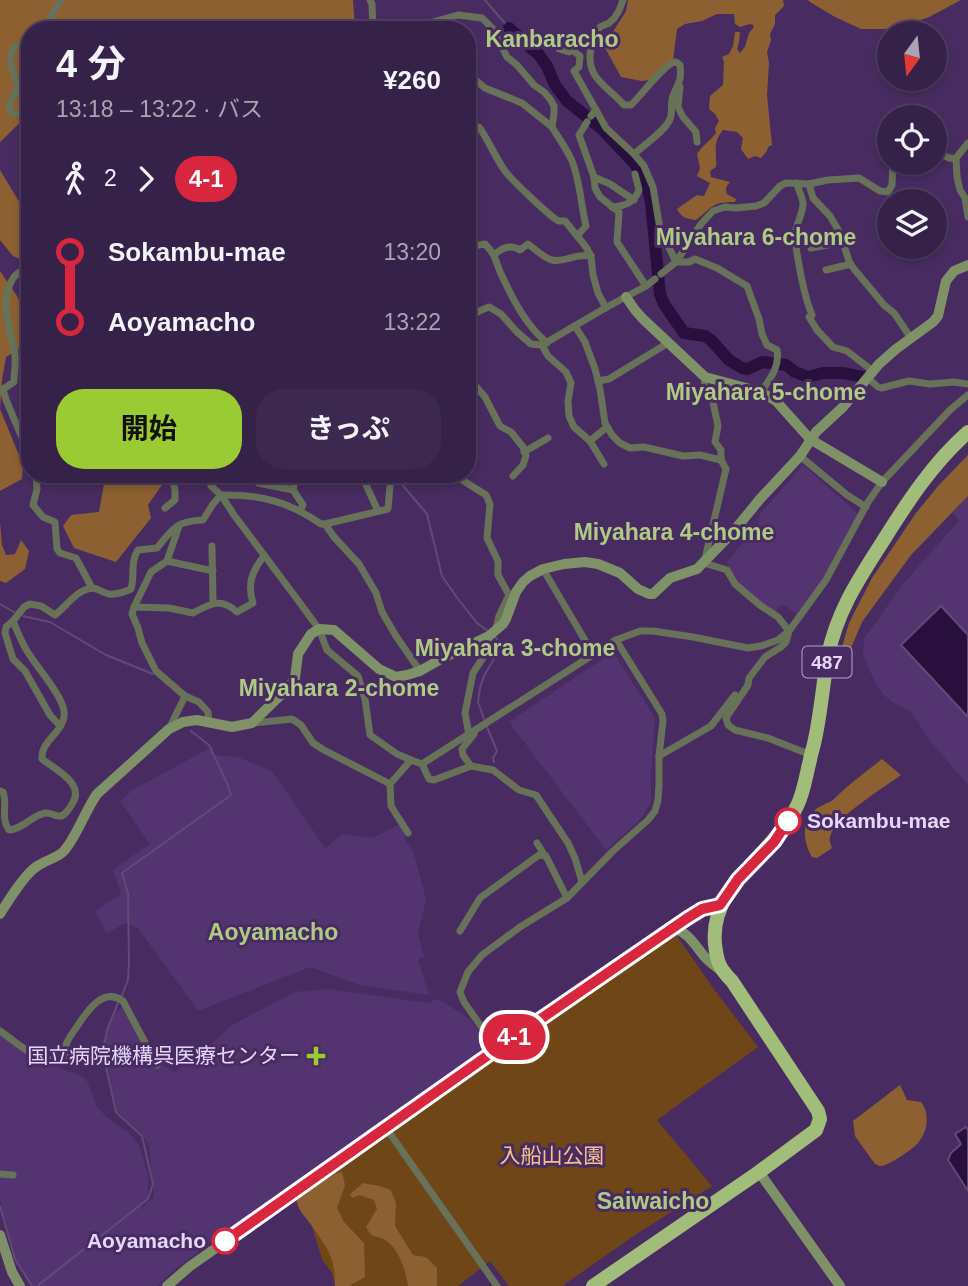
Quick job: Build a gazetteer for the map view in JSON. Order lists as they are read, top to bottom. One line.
{"streets":{"highway":["487"]},"districts":["Kanbaracho","Miyahara 6-chome","Miyahara 5-chome","Miyahara 4-chome","Miyahara 3-chome","Miyahara 2-chome","Aoyamacho","Saiwaicho"],"parks":["入船山公園"],"places":{"other":["Sokambu-mae","Aoyamacho"],"health":["国立病院機構呉医療センター"]},"lines":["bus line 4-1"],"north":"bottom","page":{"on_map":"4-1","heading":["4 分","13:18 – 13:22 · バス","¥260"],"legs":["2","4-1"],"list":[{"name":"Sokambu-mae","value":"13:20"},{"name":"Aoyamacho","value":"13:22"}],"buttons":["開始","きっぷ"]}}
